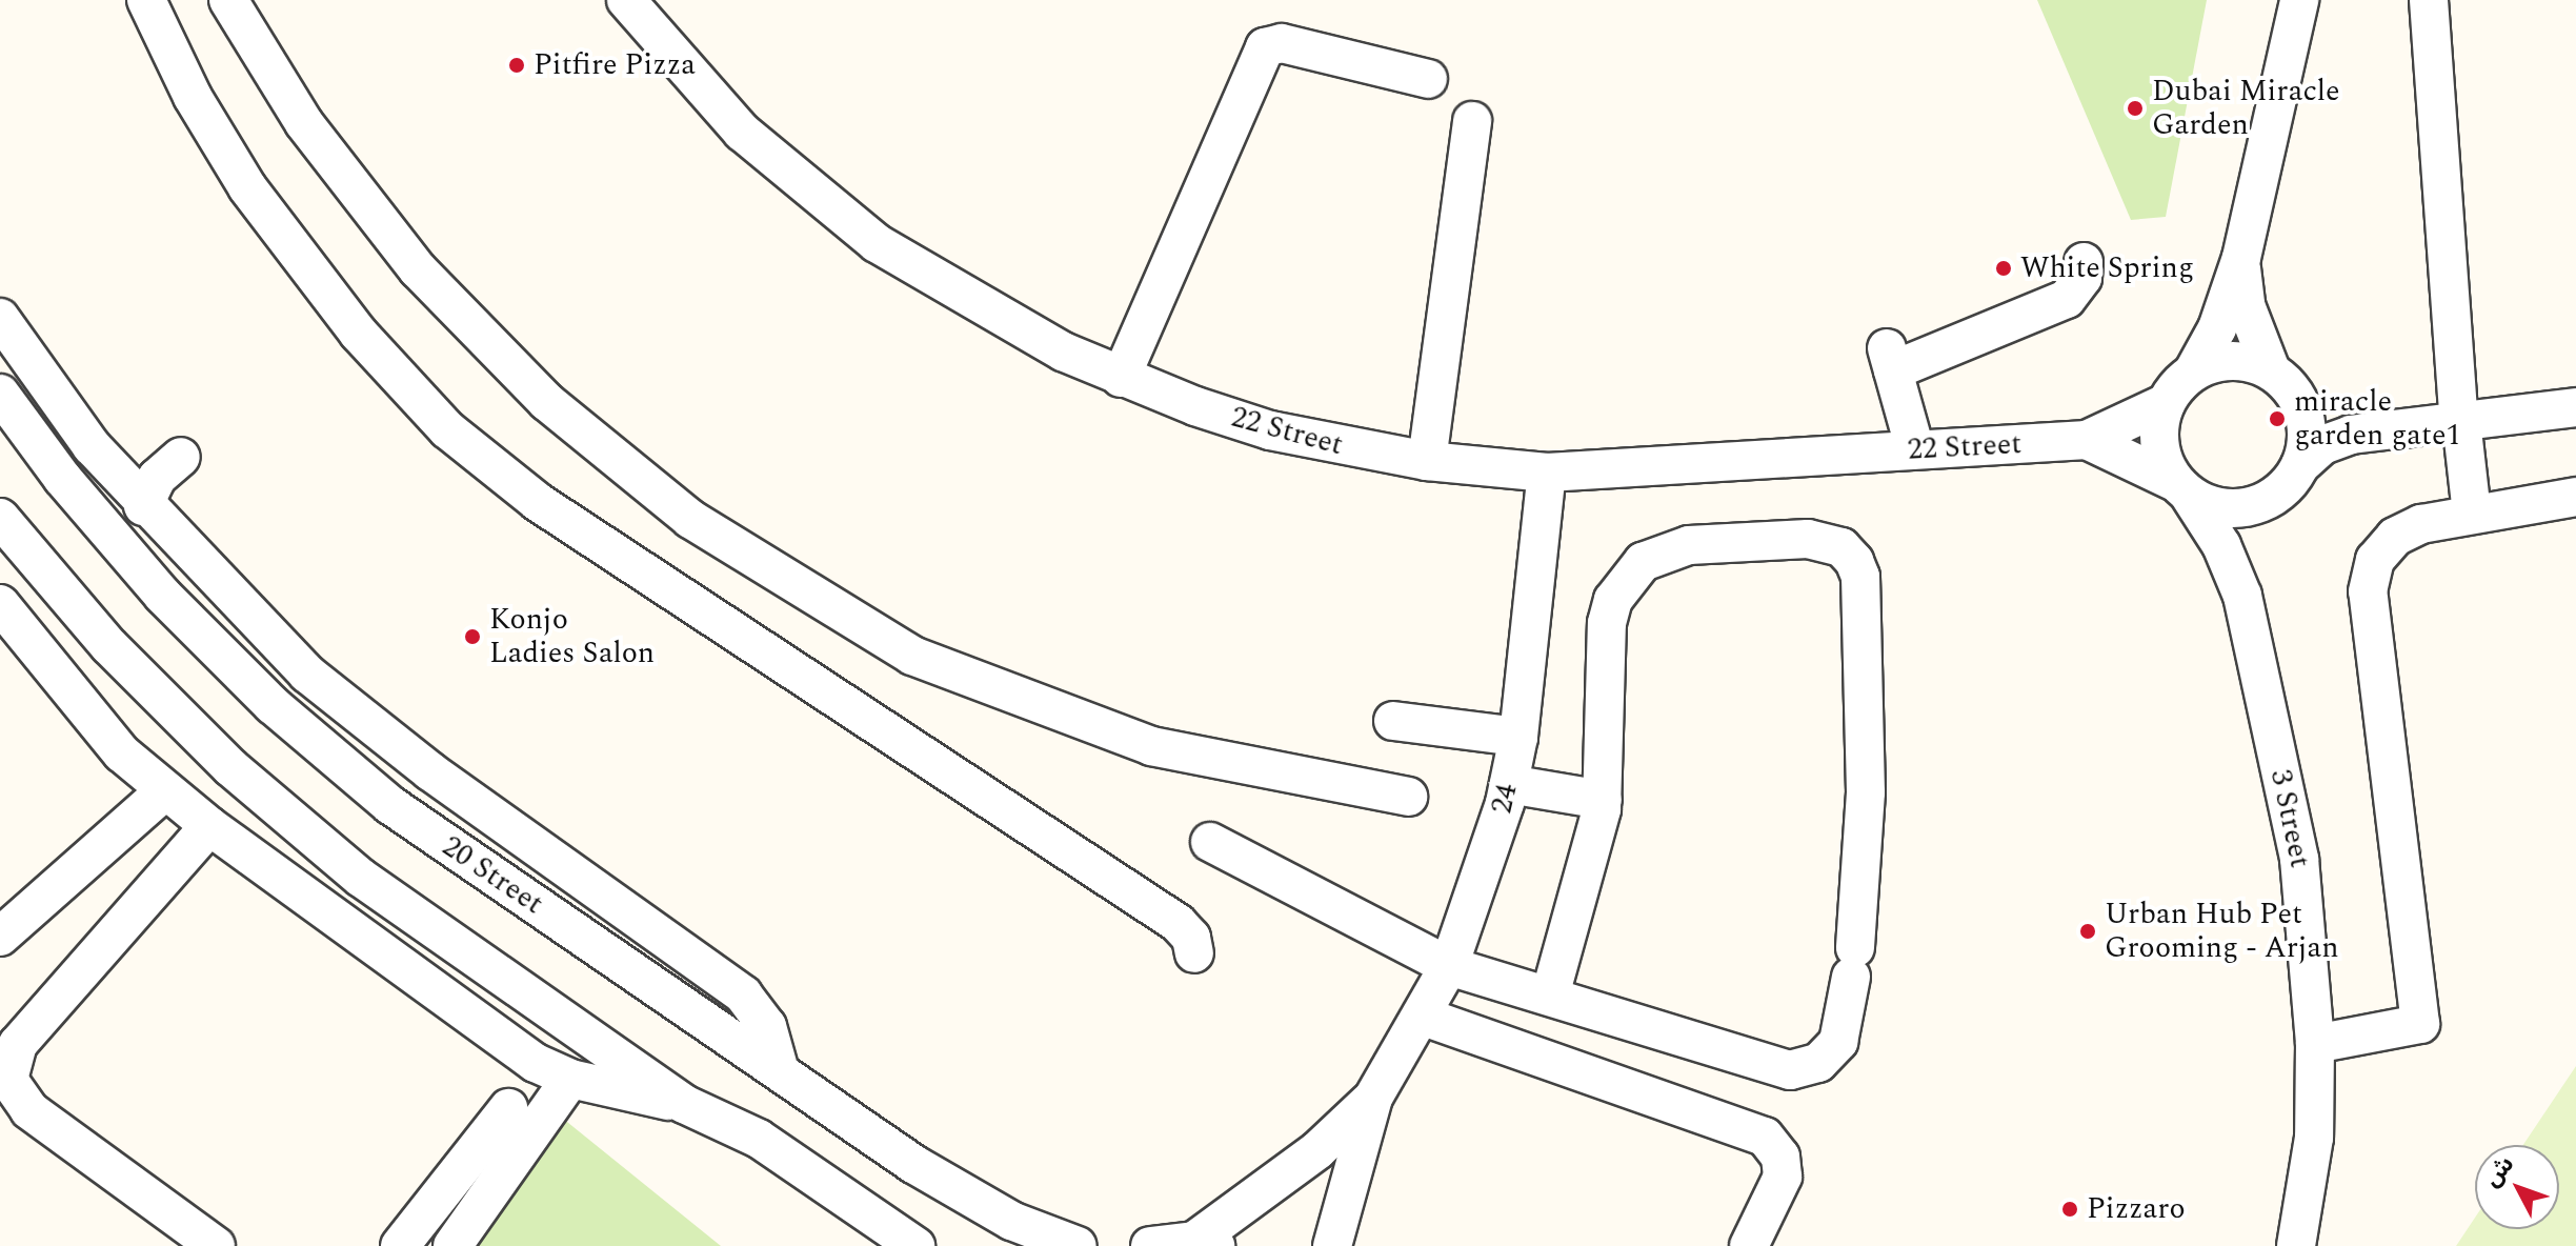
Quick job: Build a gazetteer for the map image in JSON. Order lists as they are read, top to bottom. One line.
{"streets":{"street":["22 Street","24","3 Street","20 Street"]},"crossings":[["22 Street","24"],["22 Street","3 Street"]],"places":["Pitfire Pizza","Dubai Miracle Garden","White Spring","miracle garden gate1","Konjo Ladies Salon","Urban Hub Pet Grooming - Arjan","Pizzaro"],"north":"top left"}
